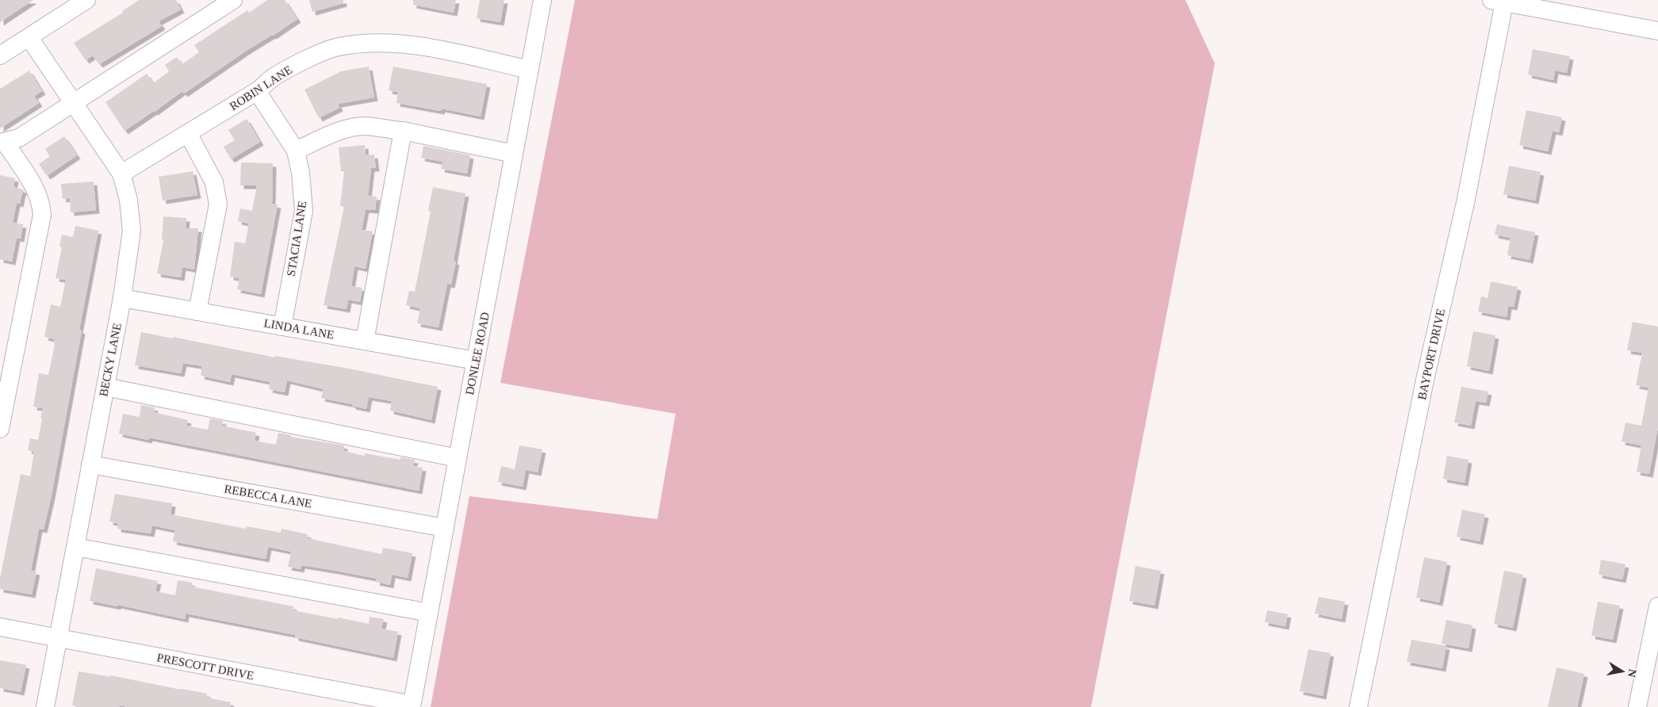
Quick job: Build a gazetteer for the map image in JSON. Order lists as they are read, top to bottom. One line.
{"streets":{"street":["ROBIN LANE","STACIA LANE","LINDA LANE","DONLEE ROAD","BAYPORT DRIVE","BECKY LANE","REBECCA LANE","PRESCOTT DRIVE"]},"crossings":[["ROBIN LANE","STACIA LANE"],["ROBIN LANE","DONLEE ROAD"],["ROBIN LANE","BECKY LANE"],["STACIA LANE","LINDA LANE"],["LINDA LANE","DONLEE ROAD"],["LINDA LANE","BECKY LANE"],["DONLEE ROAD","REBECCA LANE"],["DONLEE ROAD","PRESCOTT DRIVE"],["BECKY LANE","REBECCA LANE"],["BECKY LANE","PRESCOTT DRIVE"]],"north":"right"}
